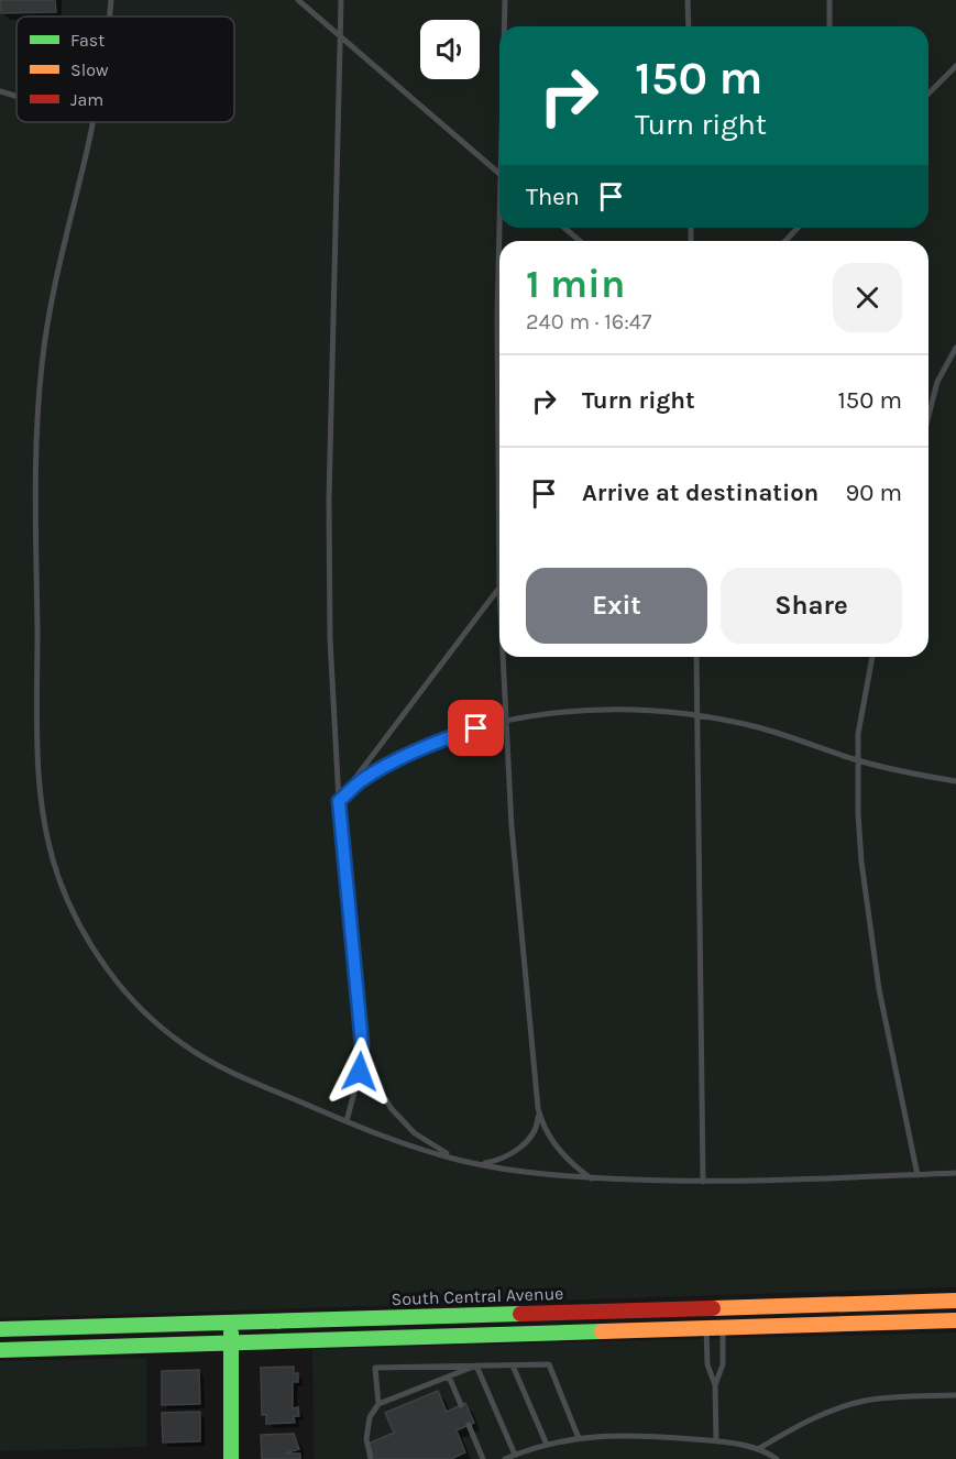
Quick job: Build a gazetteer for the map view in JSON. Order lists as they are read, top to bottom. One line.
{"streets":{"street":["South Central Avenue"]},"legend":["Fast","Slow","Jam"],"page":{"turn":["150 m","Turn right"],"then":"Then","heading":["1 min","240 m · 16:47"],"list":[{"name":"Turn right","value":"150 m"},{"name":"Arrive at destination","value":"90 m"}],"buttons":["Exit","Share"]}}
